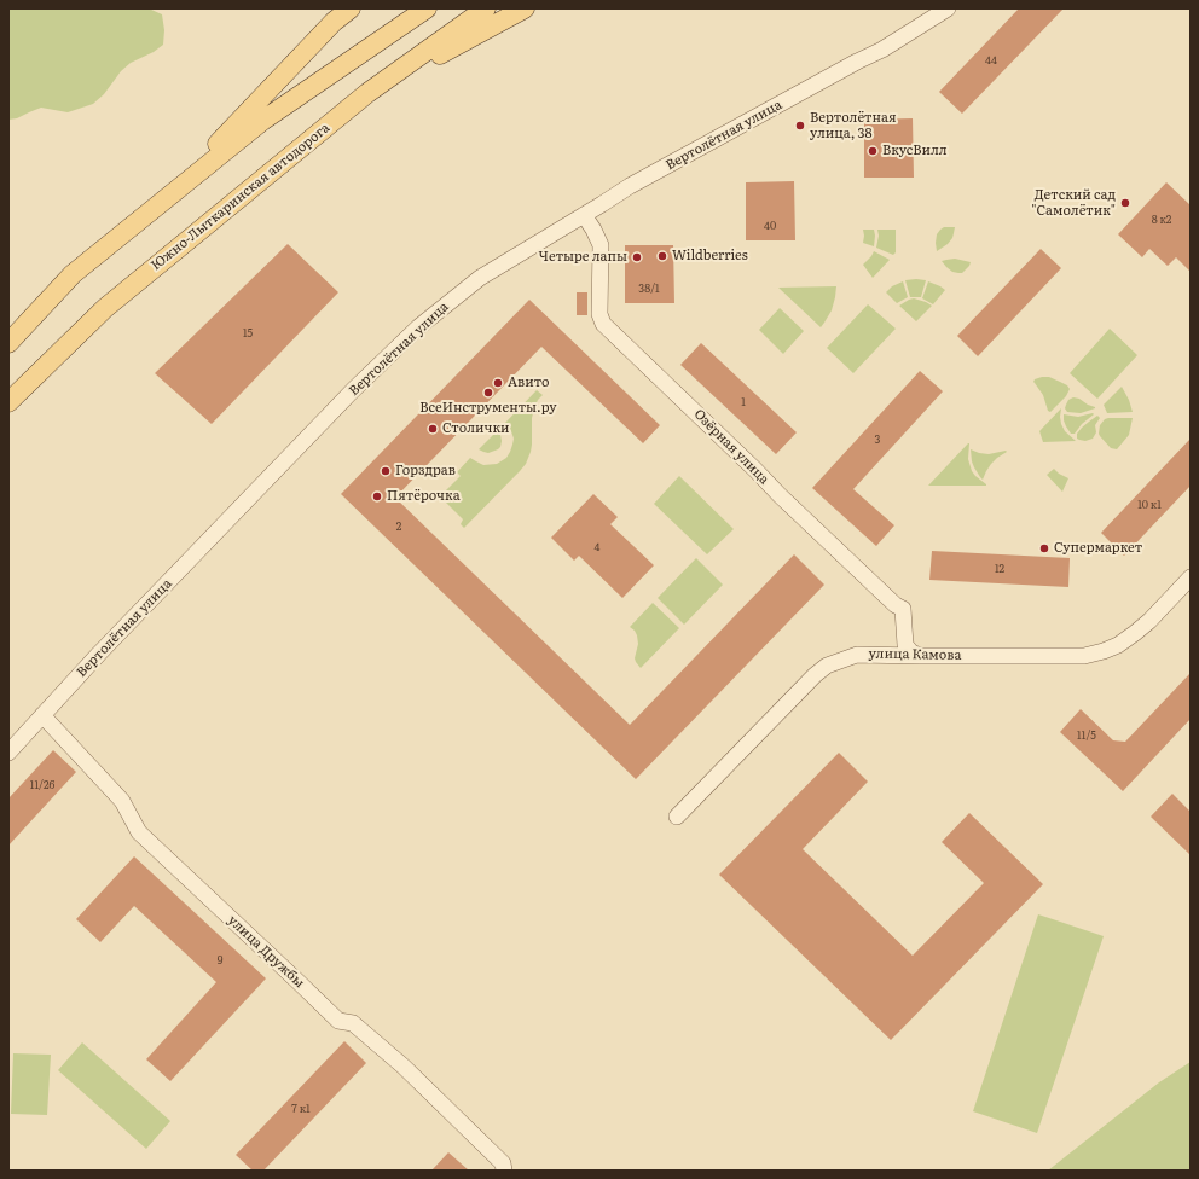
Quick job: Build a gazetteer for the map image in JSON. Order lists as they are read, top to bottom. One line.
{"streets":{"main road":["Южно-Лыткаринская автодорога"],"street":["Вертолётная улица","Озёрная улица","улица Камова","улица Дружбы"]},"crossings":[["Вертолётная улица","Озёрная улица"],["Вертолётная улица","улица Дружбы"],["Озёрная улица","улица Камова"]],"places":["Вертолётная улица, 38","ВкусВилл","Детский сад \"Самолётик\"","Wildberries","Четыре лапы","Авито","ВсеИнструменты.ру","Столички","Горздрав","Пятёрочка","Супермаркет"],"house_numbers":["44","8 к2","40","38/1","15","1","3","10 к1","2","4","12","11/5","11/26","9","7 к1"]}
